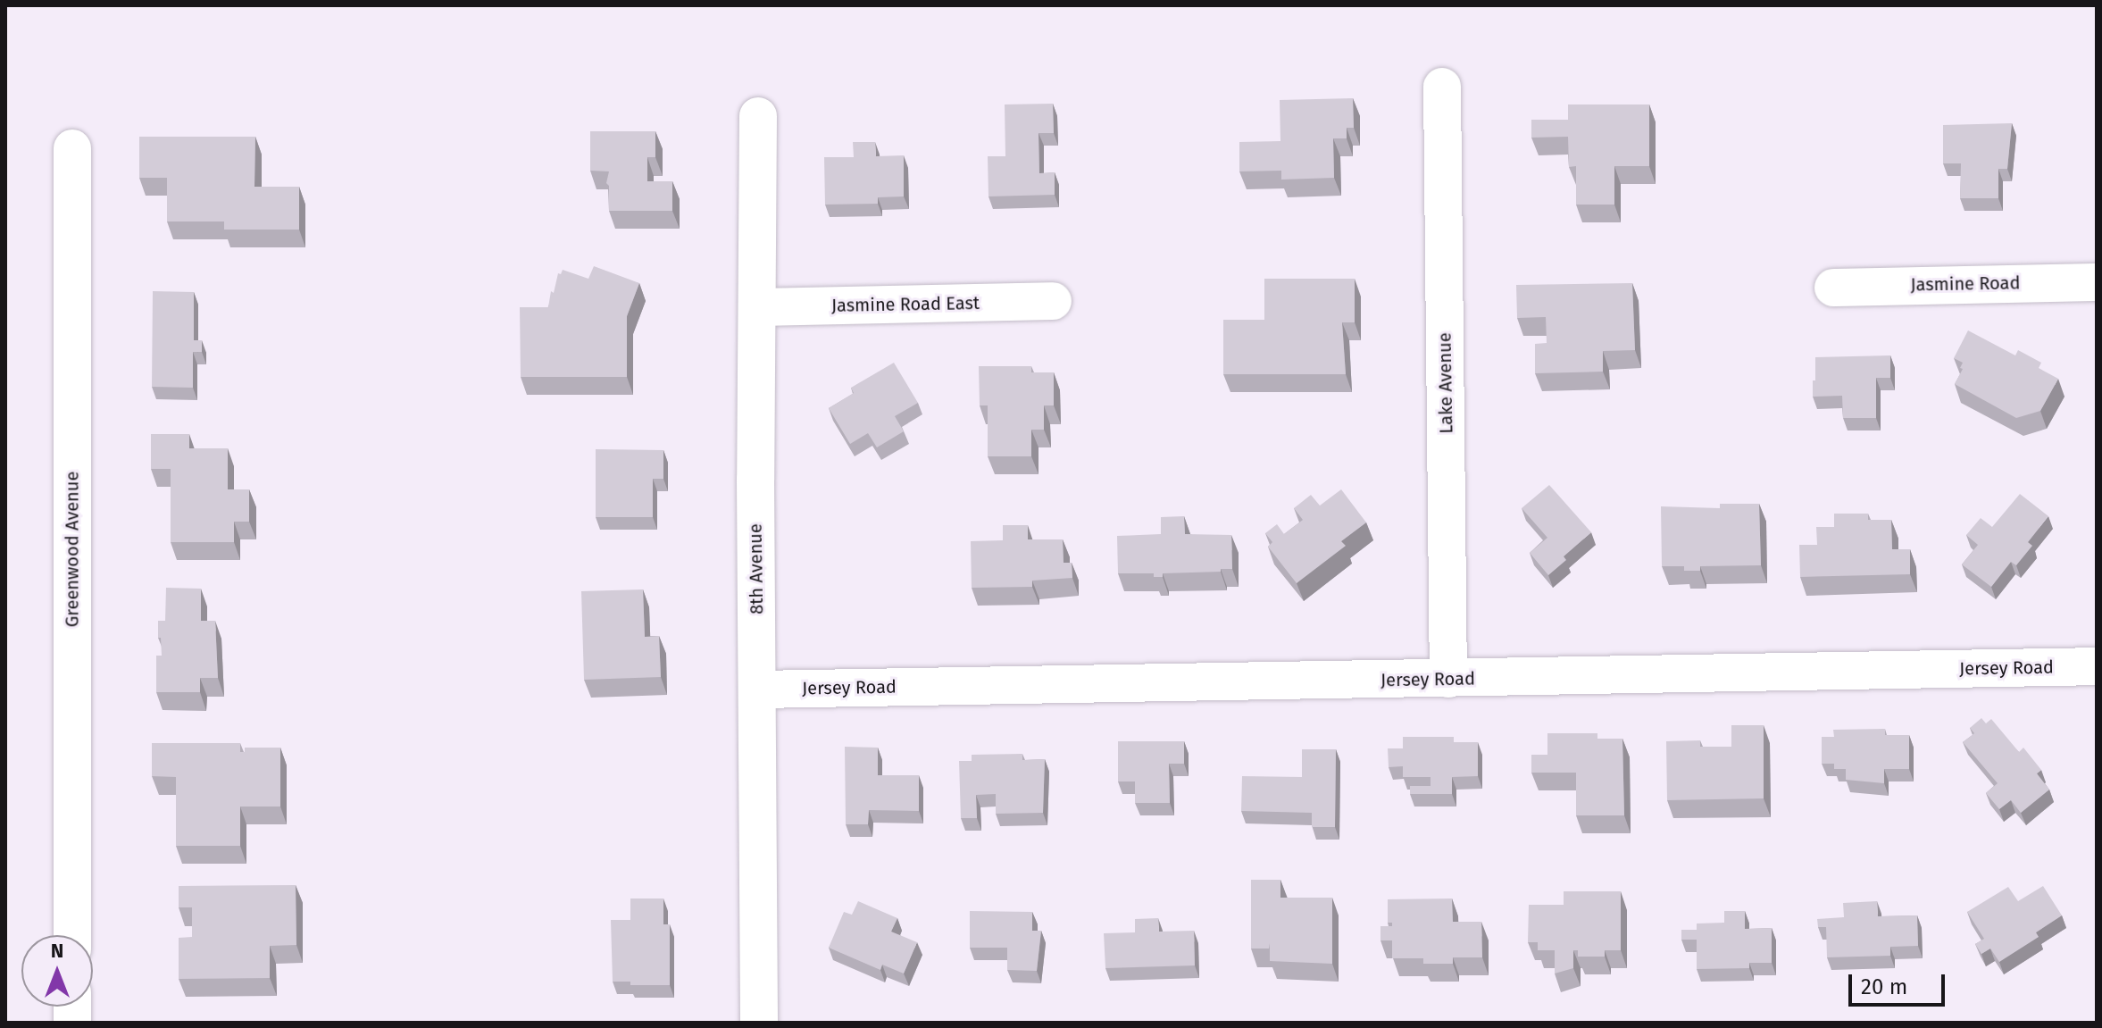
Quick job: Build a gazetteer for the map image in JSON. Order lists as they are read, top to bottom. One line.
{"streets":{"street":["Jasmine Road","Jasmine Road East","Lake Avenue","Greenwood Avenue","8th Avenue","Jersey Road"]},"crossings":[["Jasmine Road East","8th Avenue"],["Lake Avenue","Jersey Road"],["8th Avenue","Jersey Road"]],"scale_bar":"20 m","north":"top"}
